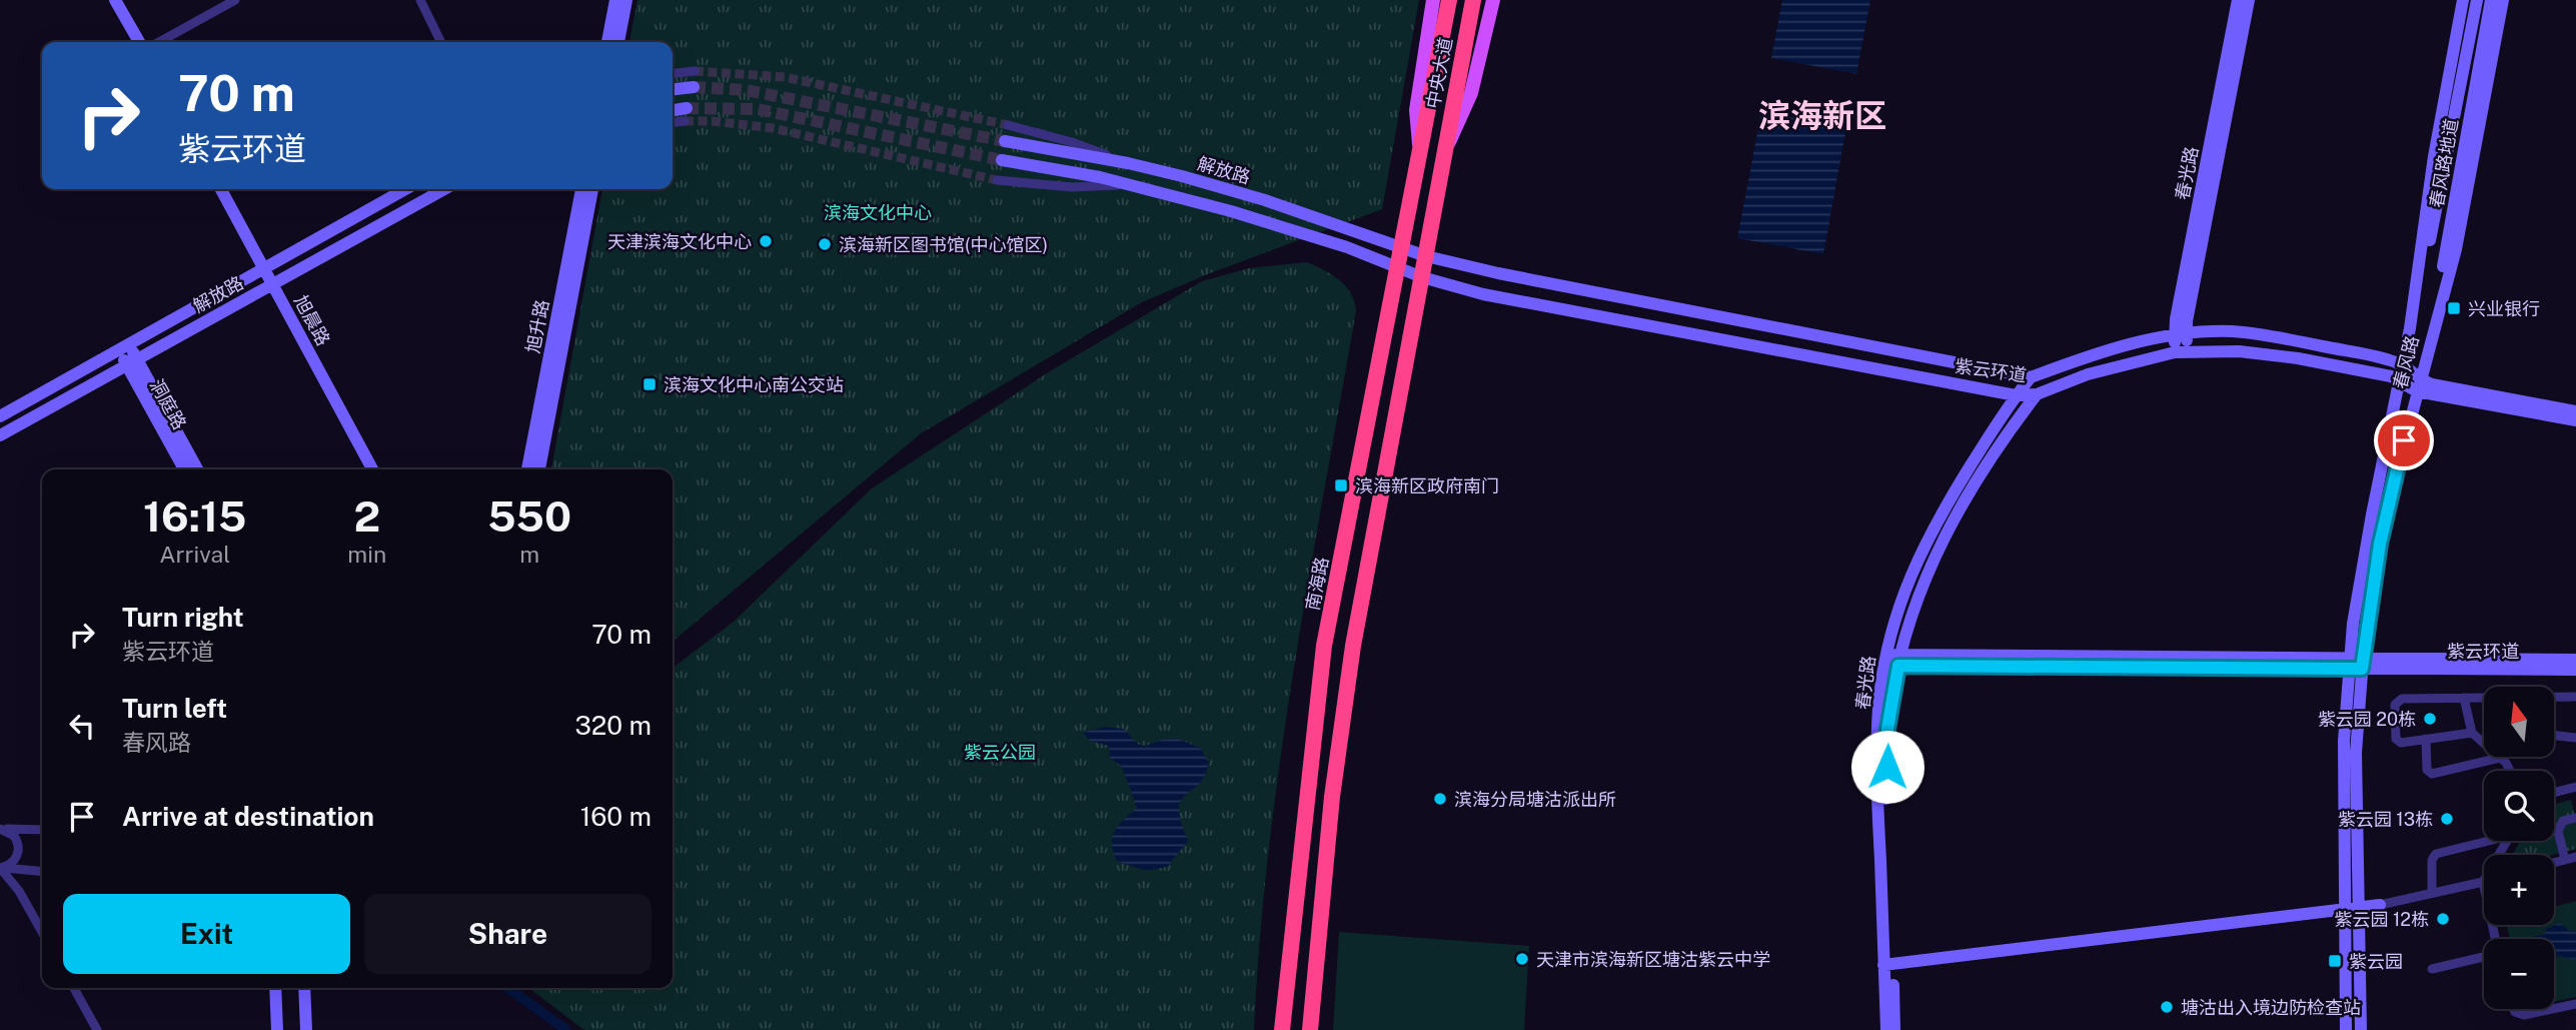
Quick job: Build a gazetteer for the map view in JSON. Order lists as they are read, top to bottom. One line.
{"streets":{"highway":["中央大道","南海路"],"street":["春风路地道","解放路","春光路","旭晨路","旭升路","春风路","紫云环道","洞庭路"]},"crossings":[["中央大道","南海路"],["春风路地道","春风路"],["解放路","旭晨路"],["解放路","紫云环道"],["解放路","洞庭路"],["解放路","南海路"],["春光路","紫云环道"],["春风路","紫云环道"],["紫云环道","南海路"]],"districts":["滨海新区"],"parks":["滨海文化中心","紫云公园"],"places":{"other":["天津滨海文化中心","滨海新区图书馆(中心馆区)","紫云园 20栋","滨海分局塘沽派出所","紫云园 13栋","紫云园 12栋","天津市滨海新区塘沽紫云中学","塘沽出入境边防检查站"],"transit":["兴业银行","滨海文化中心南公交站","滨海新区政府南门","紫云园"]},"north":"top","page":{"turn":["70 m","紫云环道"],"eta":["16:15","Arrival","2","min","550","m"],"list":[{"name":"Turn right","note":"紫云环道","value":"70 m"},{"name":"Turn left","note":"春风路","value":"320 m"},{"name":"Arrive at destination","value":"160 m"}],"map_buttons":["+","−"],"buttons":["Exit","Share"]}}
